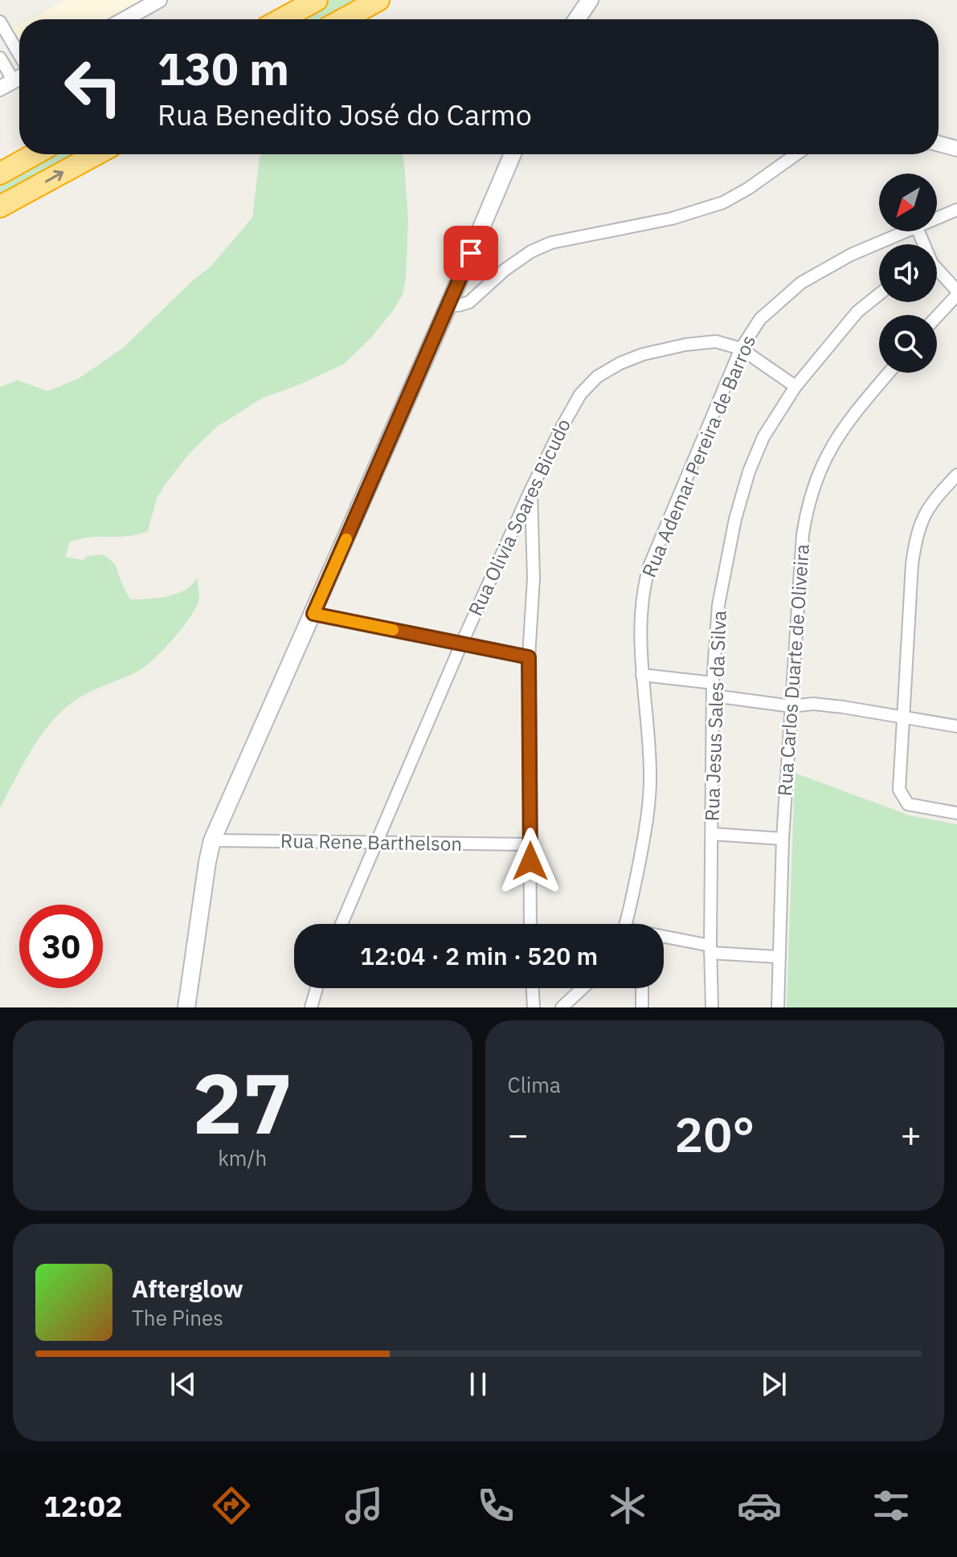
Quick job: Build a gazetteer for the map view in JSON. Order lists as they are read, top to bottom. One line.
{"streets":{"street":["Rua Ademar Pereira de Barros","Rua Olivia Soares Bicudo","Rua Carlos Duarte de Oliveira","Rua Jesus Sales da Silva","Rua Rene Barthelson"]},"crossings":[["Rua Ademar Pereira de Barros","Rua Olivia Soares Bicudo"],["Rua Olivia Soares Bicudo","Rua Jesus Sales da Silva"],["Rua Olivia Soares Bicudo","Rua Rene Barthelson"]],"north":"bottom left","page":{"turn":["130 m","Rua Benedito José do Carmo"],"limit":"30","trip":"12:04 · 2 min · 520 m","tile":[["27","km/h"],"Clima"],"heat":["−","20°","+"],"song":["Afterglow","The Pines"],"tabs":"12:02"}}
